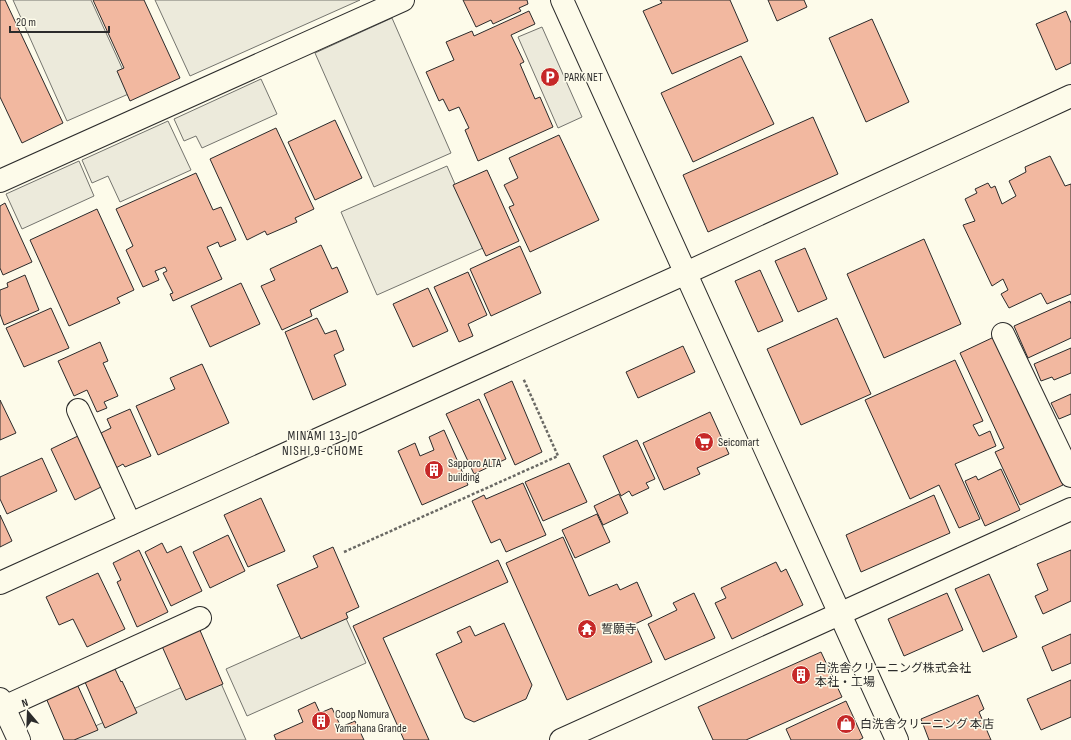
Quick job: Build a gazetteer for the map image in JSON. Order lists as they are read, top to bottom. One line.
{"districts":["MINAMI 13-JO NISHI 9-CHOME"],"places":{"parking":["PARK NET"],"supermarket":["Seicomart"],"building":["Sapporo ALTA building","白洗舎クリーニング株式会社 本社・工場","Coop Nomura Yamahana Grande"],"temple":["誓願寺"],"shop":["白洗舎クリーニング 本店"]},"scale_bar":"20 m","north":"top"}
